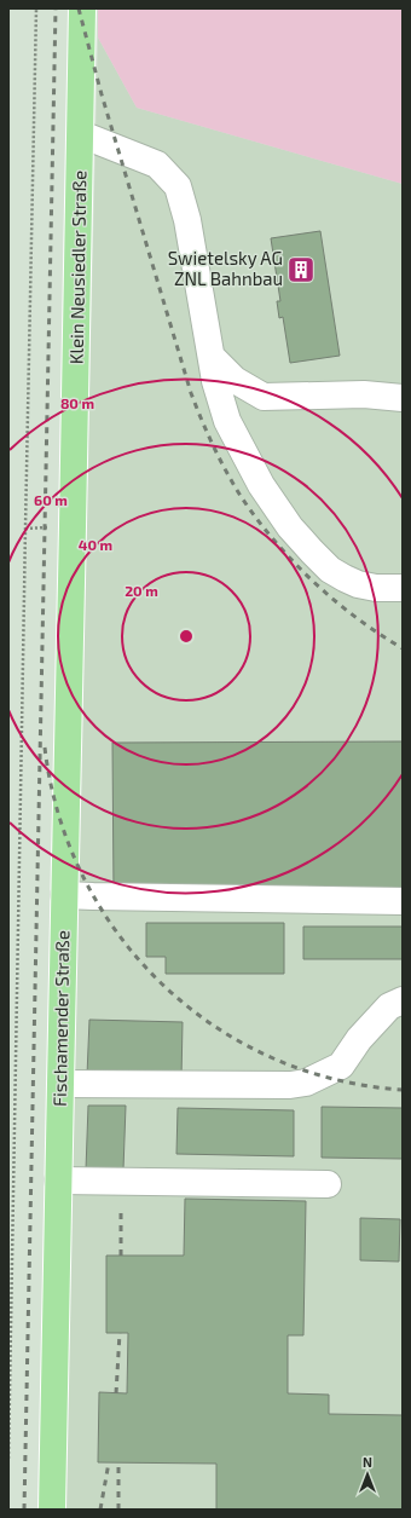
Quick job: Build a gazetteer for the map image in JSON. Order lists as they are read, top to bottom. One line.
{"streets":{"main road":["Klein Neusiedler Straße","Fischamender Straße"]},"crossings":[["Klein Neusiedler Straße","Fischamender Straße"]],"places":{"building":["Swietelsky AG ZNL Bahnbau"]},"north":"top","rings":["80 m","60 m","40 m","20 m"]}
